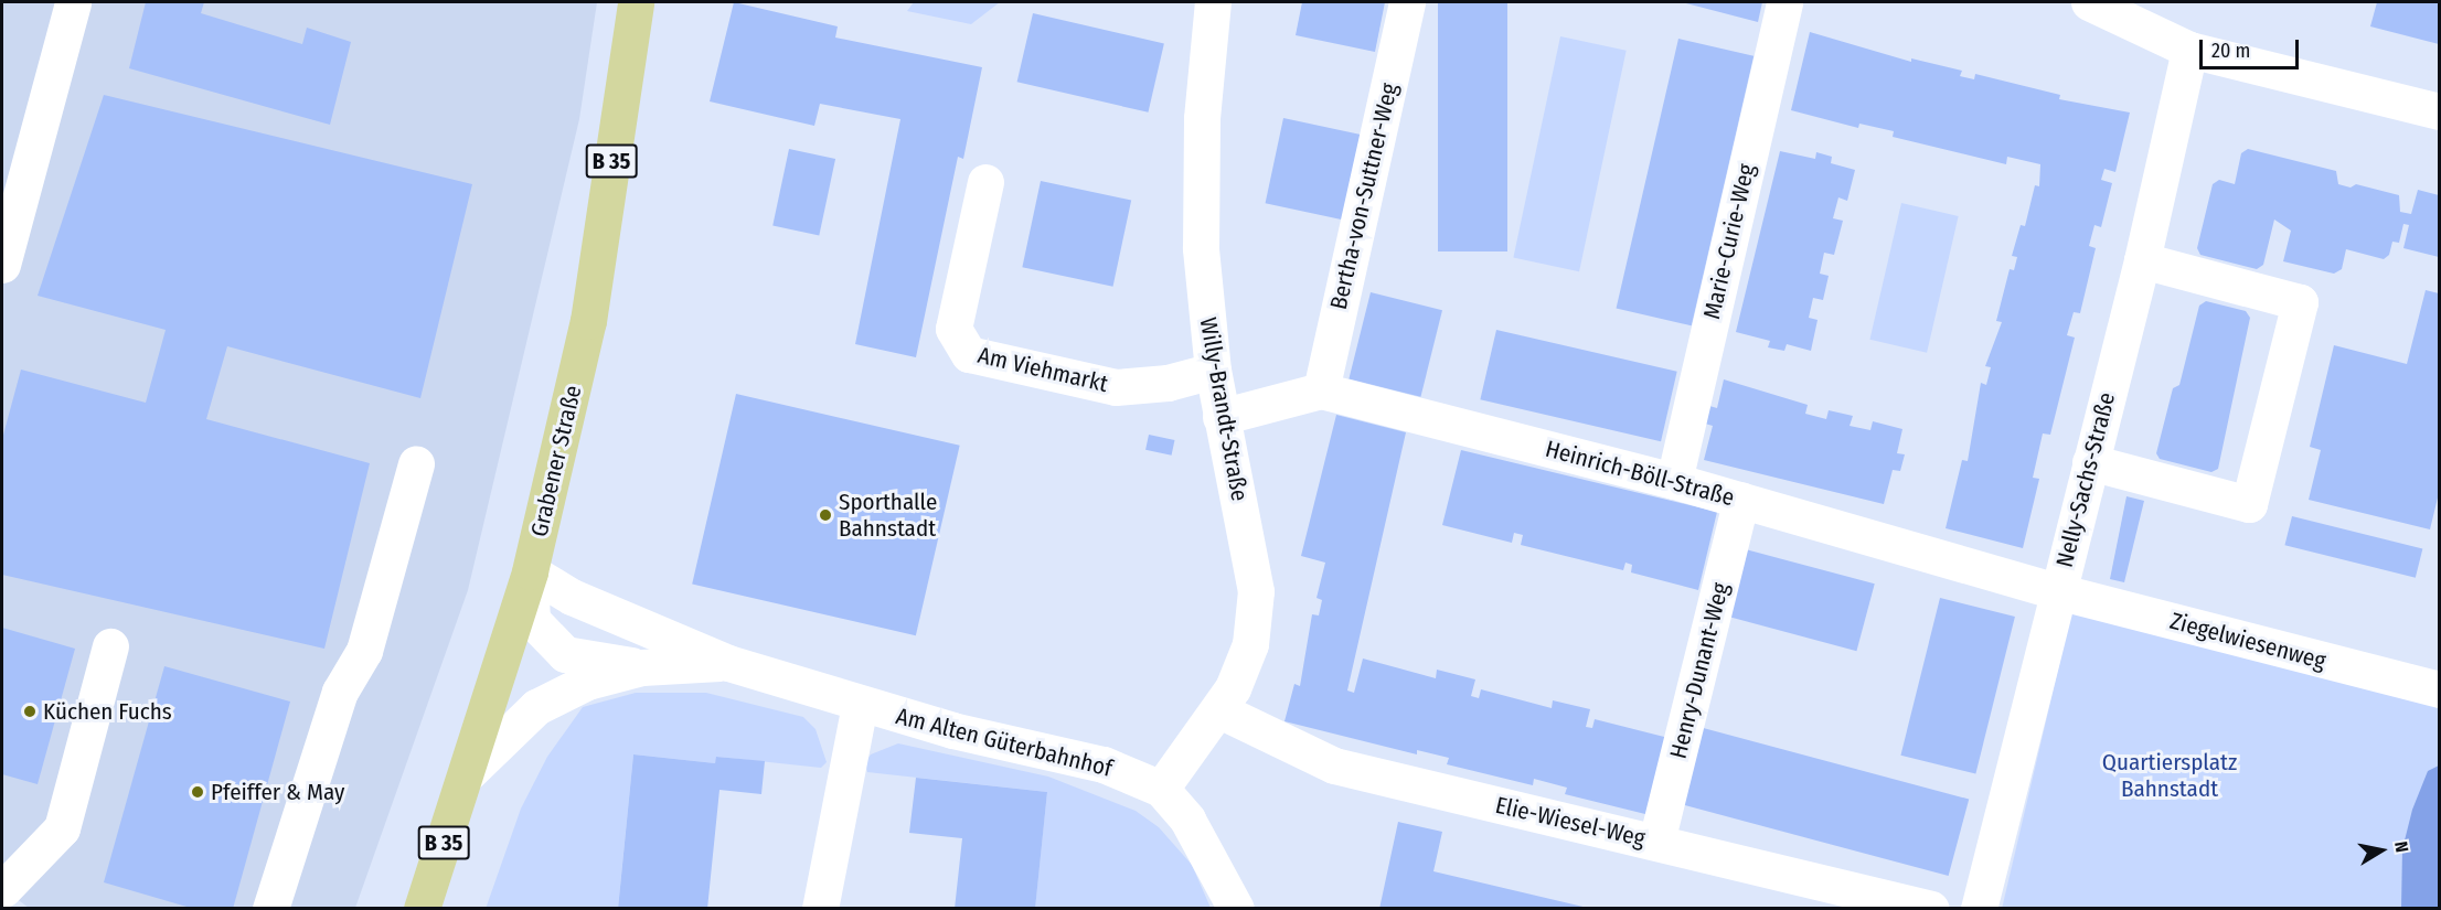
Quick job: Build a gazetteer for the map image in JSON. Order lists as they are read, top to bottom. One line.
{"streets":{"main road":["B 35","Grabener Straße"],"street":["Bertha-von-Suttner-Weg","Marie-Curie-Weg","Am Viehmarkt","Willy-Brandt-Straße","Heinrich-Böll-Straße","Nelly-Sachs-Straße","Ziegelwiesenweg","Henry-Dunant-Weg","Am Alten Güterbahnhof","Elie-Wiesel-Weg"]},"crossings":[["Bertha-von-Suttner-Weg","Heinrich-Böll-Straße"],["Marie-Curie-Weg","Heinrich-Böll-Straße"],["Am Viehmarkt","Willy-Brandt-Straße"],["Willy-Brandt-Straße","Heinrich-Böll-Straße"],["Willy-Brandt-Straße","Am Alten Güterbahnhof"],["Willy-Brandt-Straße","Elie-Wiesel-Weg"],["Grabener Straße","Am Alten Güterbahnhof"],["Heinrich-Böll-Straße","Nelly-Sachs-Straße"],["Heinrich-Böll-Straße","Ziegelwiesenweg"],["Heinrich-Böll-Straße","Henry-Dunant-Weg"],["Nelly-Sachs-Straße","Ziegelwiesenweg"],["Henry-Dunant-Weg","Elie-Wiesel-Weg"]],"parks":["Quartiersplatz Bahnstadt"],"places":["Sporthalle Bahnstadt","Küchen Fuchs","Pfeiffer & May"],"scale_bar":"20 m","north":"right"}
